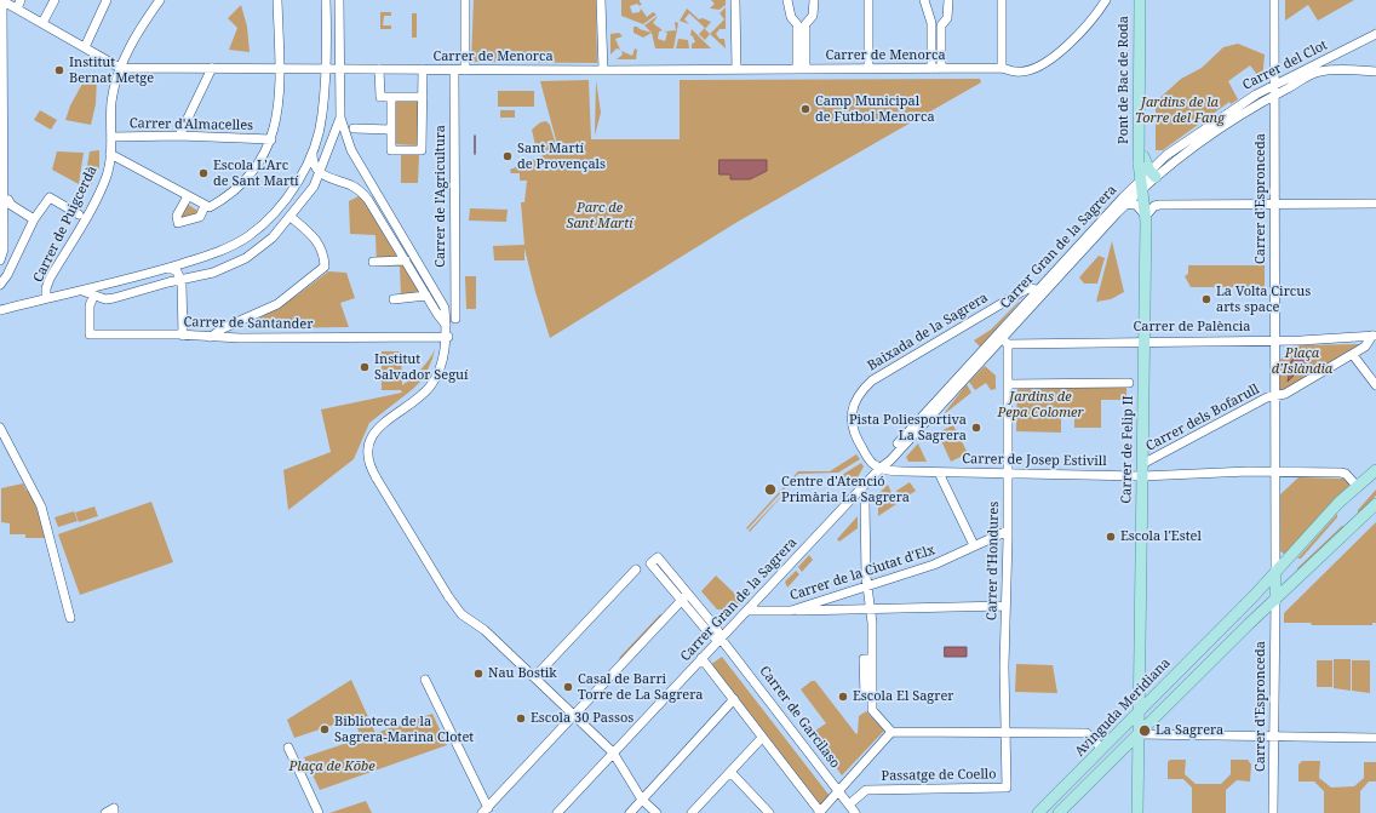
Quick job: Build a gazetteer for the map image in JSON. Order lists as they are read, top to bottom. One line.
{"streets":{"main road":["Pont de Bac de Roda","Carrer de Felip II","Avinguda Meridiana"],"street":["Carrer de Menorca","Carrer del Clot","Carrer d'Almacelles","Carrer de l'Agricultura","Carrer d'Espronceda","Carrer de Puigcerdà","Carrer Gran de la Sagrera","Carrer de Santander","Carrer de Palència","Baixada de la Sagrera","Carrer dels Bofarull","Carrer de Josep Estivill","Carrer d'Hondures","Carrer de la Ciutat d'Elx","Carrer de Garcilaso","Passatge de Coello"]},"crossings":[["Carrer de Menorca","Carrer de Puigcerdà"],["Carrer del Clot","Pont de Bac de Roda"],["Carrer del Clot","Carrer d'Espronceda"],["Carrer del Clot","Carrer Gran de la Sagrera"],["Carrer del Clot","Carrer de Felip II"],["Pont de Bac de Roda","Carrer Gran de la Sagrera"],["Pont de Bac de Roda","Carrer de Felip II"],["Carrer d'Almacelles","Carrer de Puigcerdà"],["Carrer d'Espronceda","Carrer de Palència"],["Carrer d'Espronceda","Carrer dels Bofarull"],["Carrer d'Espronceda","Carrer de Josep Estivill"],["Carrer d'Espronceda","Avinguda Meridiana"],["Carrer Gran de la Sagrera","Carrer de Palència"],["Carrer Gran de la Sagrera","Baixada de la Sagrera"],["Carrer Gran de la Sagrera","Carrer de Felip II"],["Carrer Gran de la Sagrera","Carrer de Josep Estivill"],["Carrer Gran de la Sagrera","Carrer d'Hondures"],["Carrer Gran de la Sagrera","Carrer de la Ciutat d'Elx"],["Carrer Gran de la Sagrera","Carrer de Garcilaso"],["Carrer de Palència","Carrer dels Bofarull"],["Carrer de Palència","Carrer de Felip II"],["Carrer de Palència","Carrer d'Hondures"],["Baixada de la Sagrera","Carrer de Josep Estivill"],["Carrer dels Bofarull","Carrer de Felip II"],["Carrer de Felip II","Carrer de Josep Estivill"],["Carrer de Felip II","Avinguda Meridiana"],["Carrer de Josep Estivill","Carrer d'Hondures"],["Carrer de Josep Estivill","Avinguda Meridiana"],["Carrer d'Hondures","Carrer de la Ciutat d'Elx"],["Carrer d'Hondures","Passatge de Coello"],["Carrer de Garcilaso","Passatge de Coello"]],"parks":["Jardins de la Torre del Fang","Parc de Sant Martí","Plaça d'Islàndia","Jardins de Pepa Colomer","Plaça de Kõbe"],"places":["Institut Bernat Metge","Camp Municipal de Futbol Menorca","Sant Martí de Provençals","Escola L'Arc de Sant Martí","La Volta Circus arts space","Institut Salvador Seguí","Pista Poliesportiva La Sagrera","Centre d'Atenció Primària La Sagrera","Escola l'Estel","Nau Bostik","Casal de Barri Torre de La Sagrera","Escola El Sagrer","Escola 30 Passos","Biblioteca de la Sagrera-Marina Clotet","La Sagrera"]}
